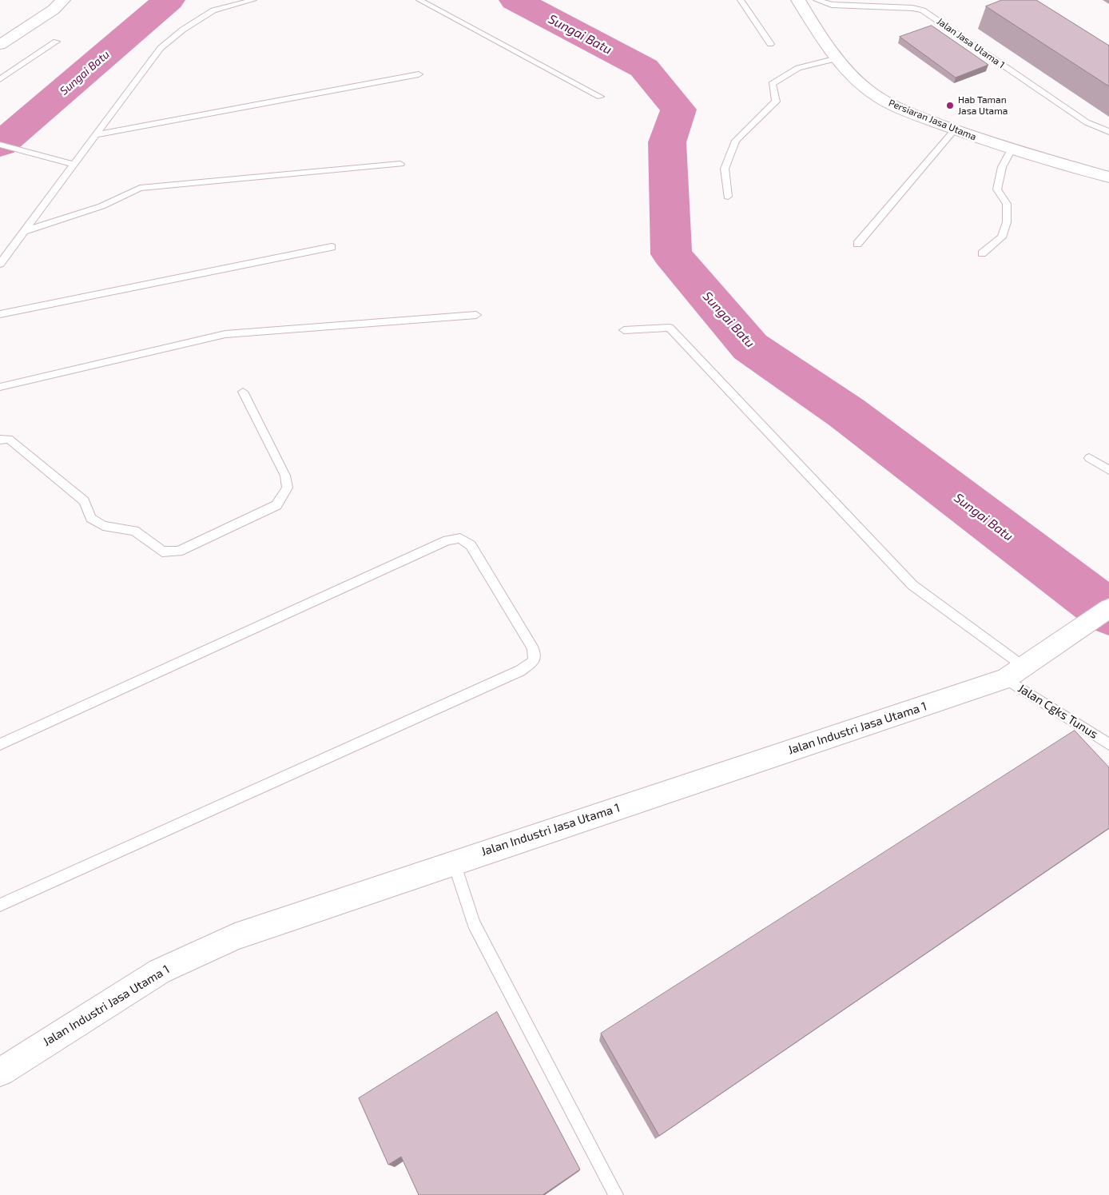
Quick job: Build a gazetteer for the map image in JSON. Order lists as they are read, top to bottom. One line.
{"streets":{"street":["Persiaran Jasa Utama","Jalan Industri Jasa Utama 1"],"lane":["Jalan Jasa Utama 1","Jalan Cgks Tunus"]},"crossings":[["Jalan Cgks Tunus","Jalan Industri Jasa Utama 1"]],"water":["Sungai Batu"],"places":["Hab Taman Jasa Utama"]}
